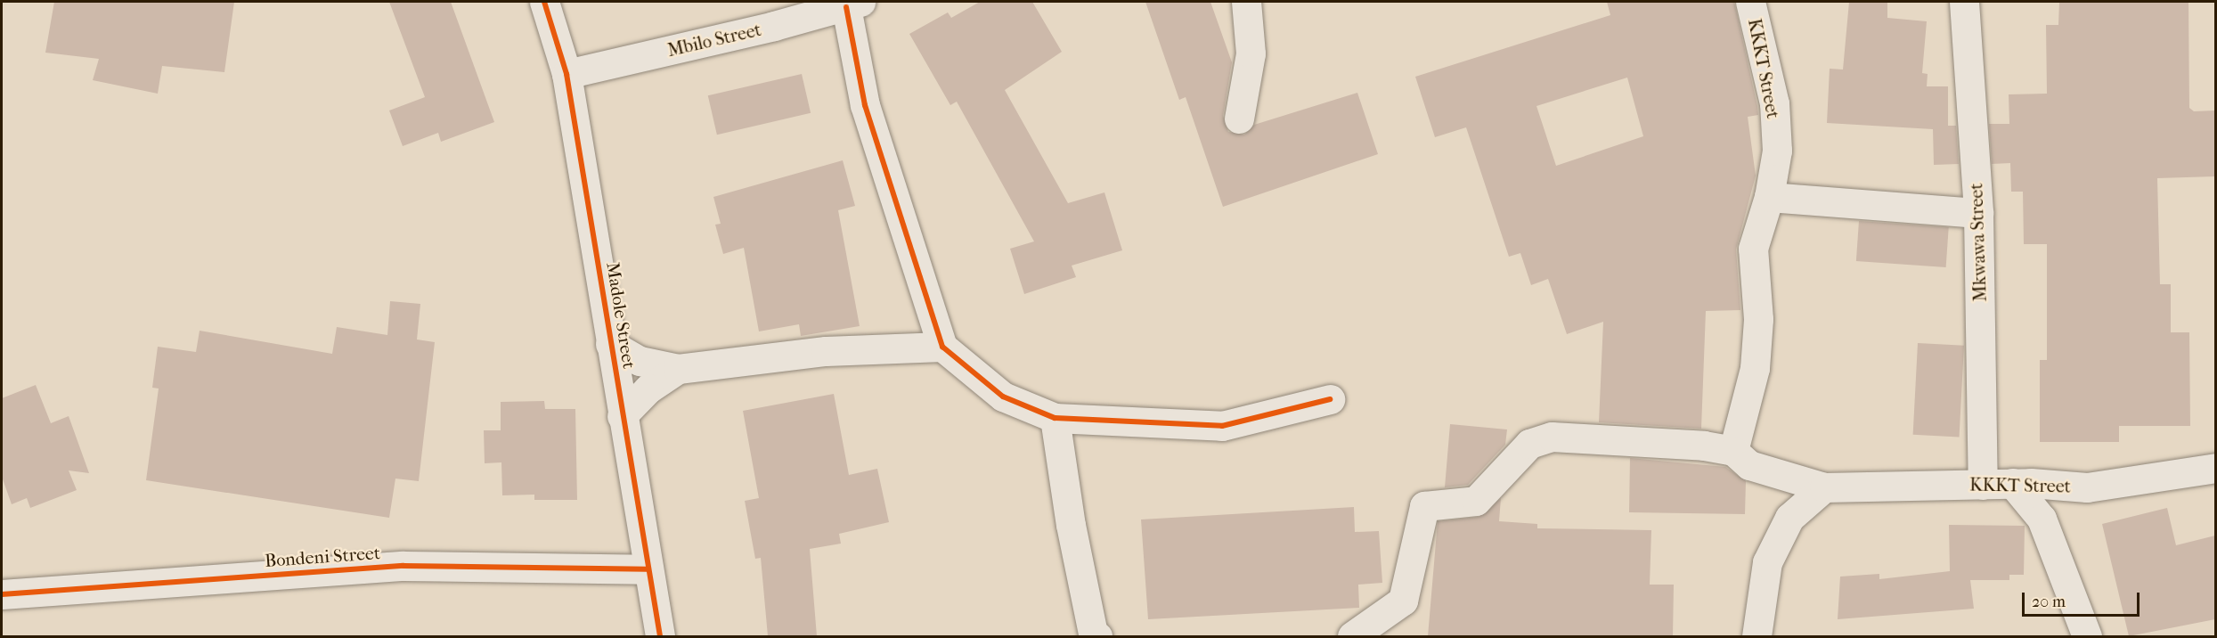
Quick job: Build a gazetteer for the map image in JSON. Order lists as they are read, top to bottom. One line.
{"streets":{"street":["Mbilo Street","KKKT Street","Mkwawa Street","Madole Street","Bondeni Street"]},"crossings":[["Mbilo Street","Madole Street"],["KKKT Street","Mkwawa Street"],["Madole Street","Bondeni Street"]],"scale_bar":"20 m"}
